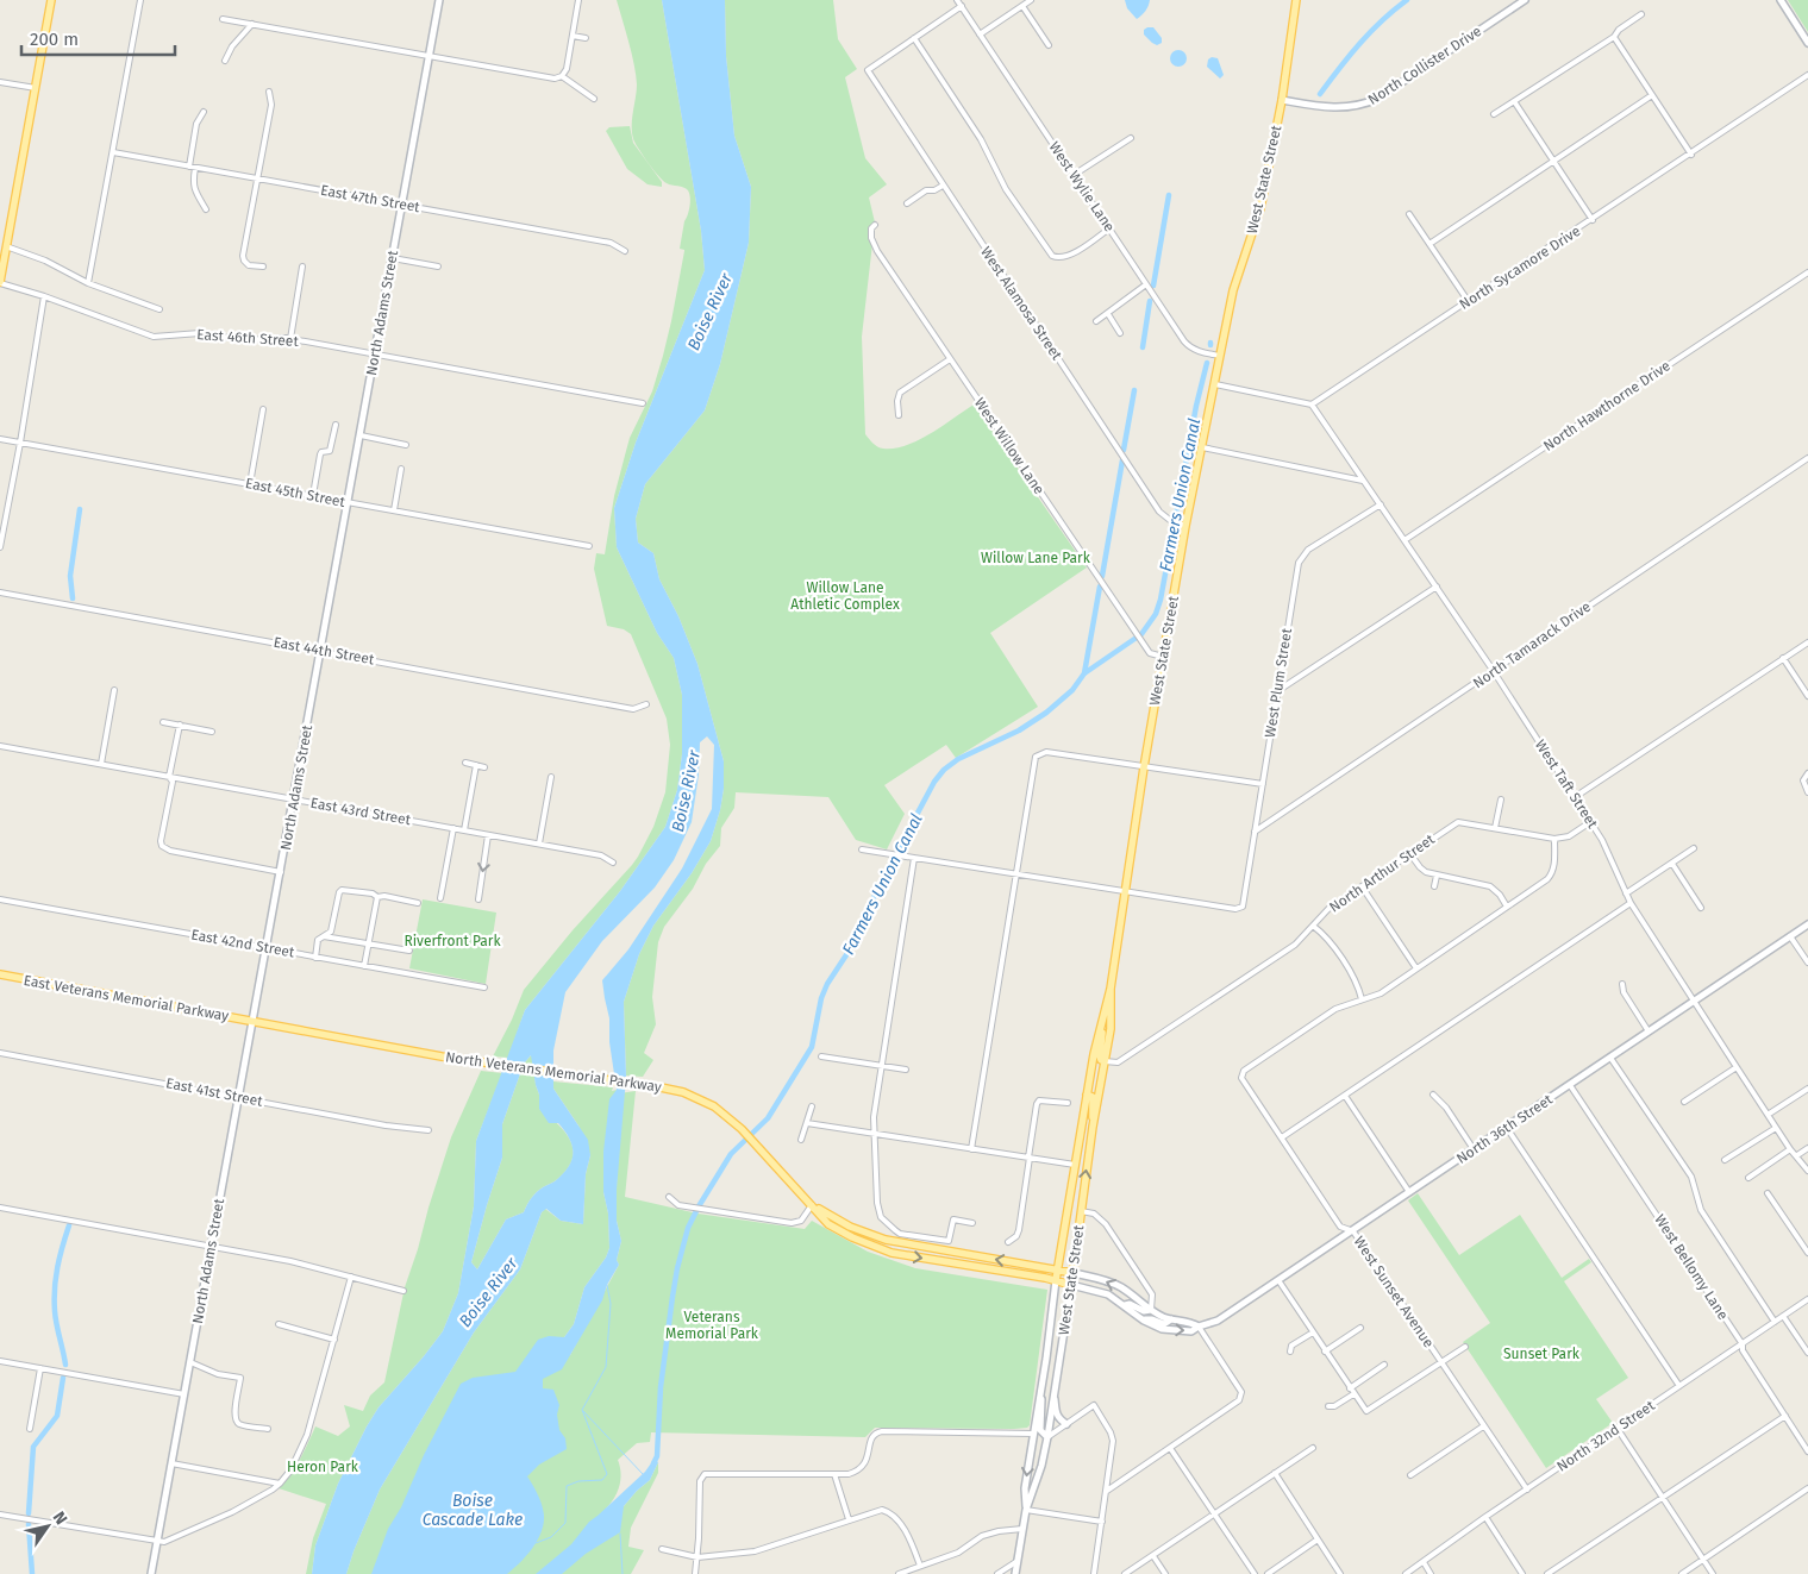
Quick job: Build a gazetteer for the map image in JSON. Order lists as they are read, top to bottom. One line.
{"streets":{"main road":["West State Street","East Veterans Memorial Parkway","North Veterans Memorial Parkway"],"street":["North Collister Drive","West Wylie Lane","East 47th Street","North Sycamore Drive","West Alamosa Street","North Adams Street","East 46th Street","North Hawthorne Drive","West Willow Lane","East 45th Street","North Tamarack Drive","East 44th Street","West Plum Street","West Taft Street","East 43rd Street","North Arthur Street","East 42nd Street","East 41st Street","North 36th Street","West Bellomy Lane","West Sunset Avenue","North 32nd Street"]},"crossings":[["North Collister Drive","West State Street"],["West State Street","West Wylie Lane"],["West State Street","West Alamosa Street"],["West State Street","West Willow Lane"],["West State Street","West Plum Street"],["West State Street","North Arthur Street"],["West State Street","North Veterans Memorial Parkway"],["West State Street","North 36th Street"],["East 47th Street","North Adams Street"],["North Sycamore Drive","West Taft Street"],["North Adams Street","East 46th Street"],["North Adams Street","East 45th Street"],["North Adams Street","East 44th Street"],["North Adams Street","East 43rd Street"],["North Adams Street","East 42nd Street"],["North Adams Street","East Veterans Memorial Parkway"],["North Adams Street","North Veterans Memorial Parkway"],["North Adams Street","East 41st Street"],["North Hawthorne Drive","West Taft Street"],["North Tamarack Drive","West Plum Street"],["North Tamarack Drive","West Taft Street"],["West Plum Street","West Taft Street"],["West Taft Street","North 36th Street"],["East Veterans Memorial Parkway","North Veterans Memorial Parkway"],["North Veterans Memorial Parkway","North 36th Street"],["North 36th Street","West Bellomy Lane"],["North 36th Street","West Sunset Avenue"],["West Bellomy Lane","North 32nd Street"],["West Sunset Avenue","North 32nd Street"]],"water":["Boise River","Farmers Union Canal","Boise Cascade Lake"],"parks":["Willow Lane Park","Willow Lane Athletic Complex","Riverfront Park","Veterans Memorial Park","Sunset Park","Heron Park"],"scale_bar":"200 m","north":"top right"}
